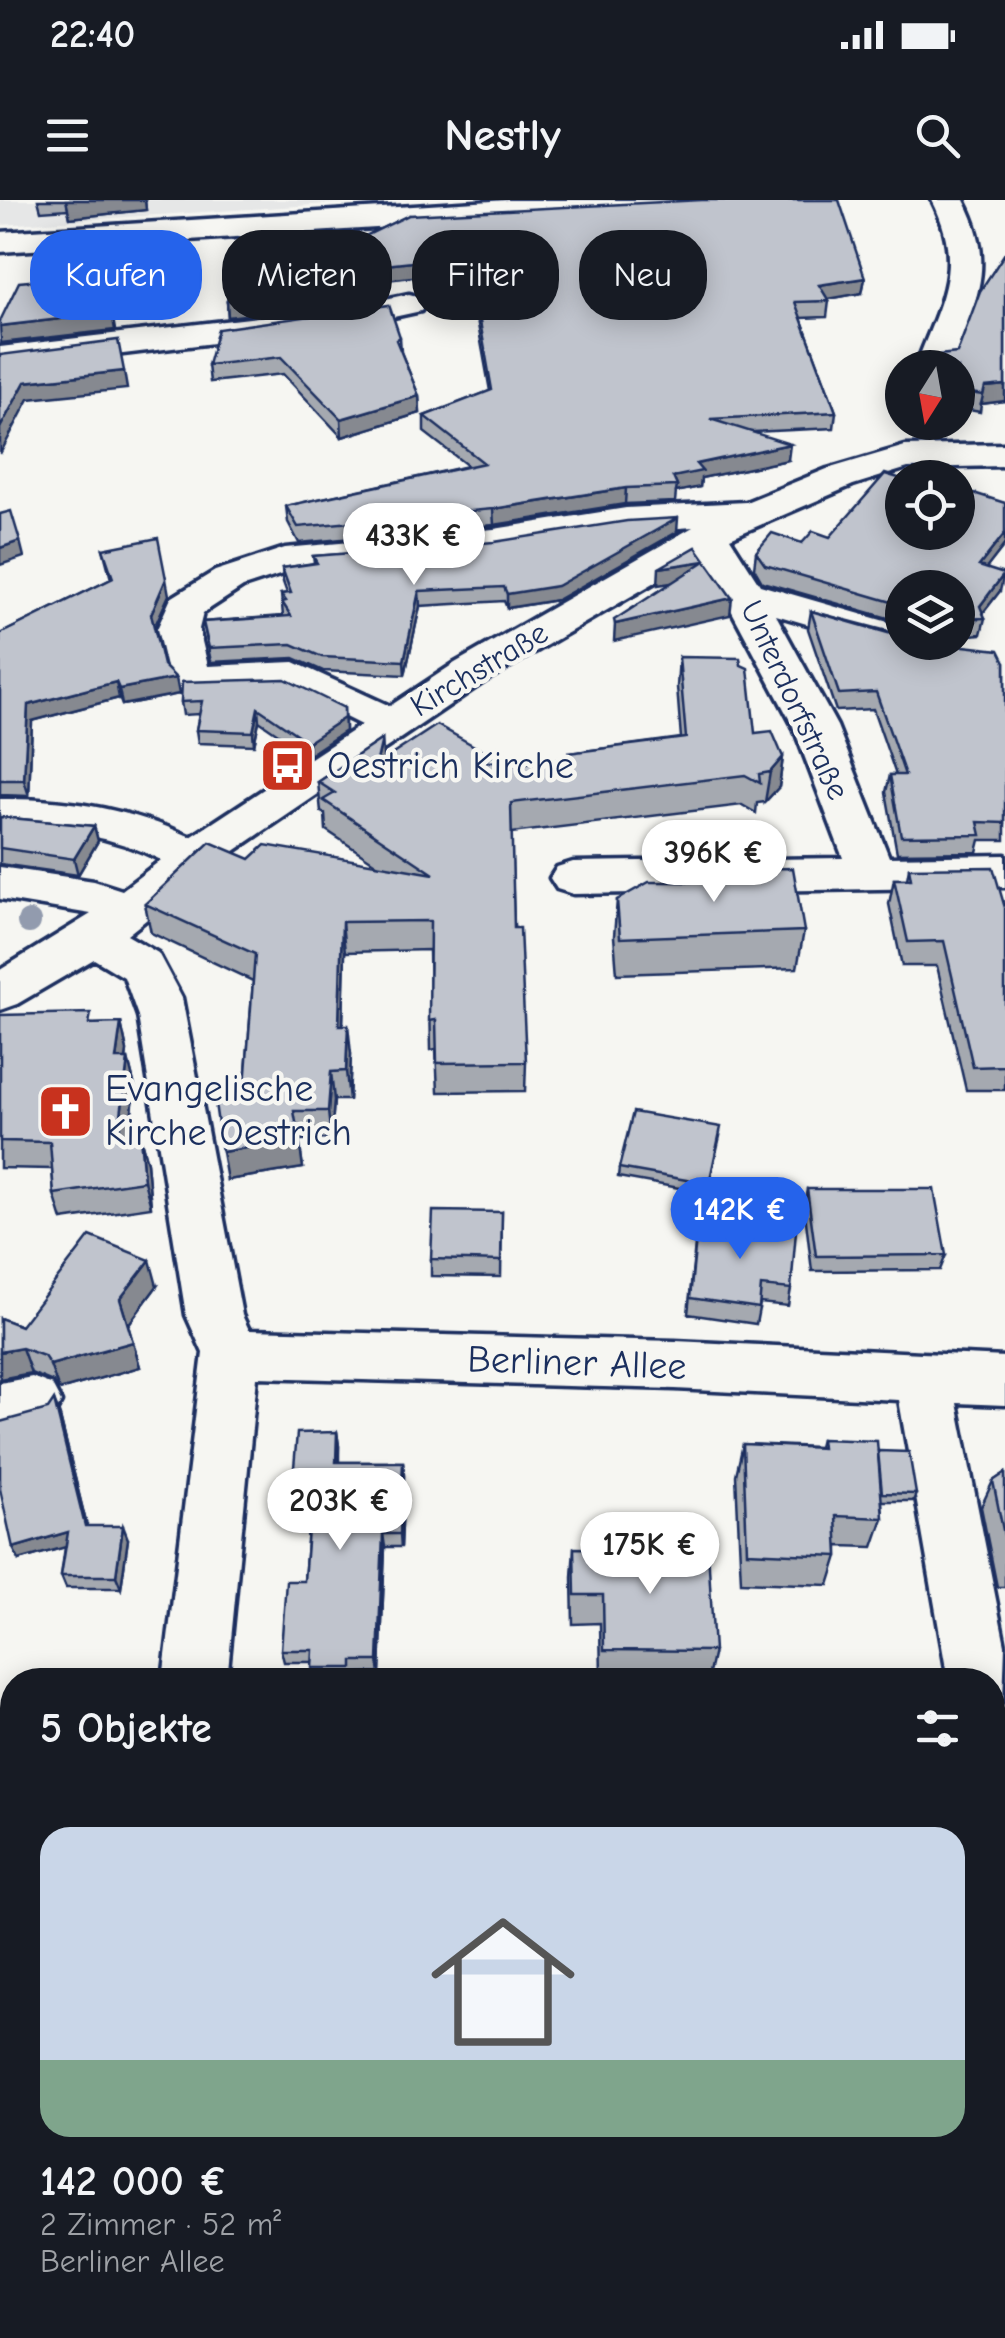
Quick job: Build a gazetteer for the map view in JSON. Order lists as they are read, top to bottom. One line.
{"streets":{"street":["Kirchstraße","Unterdorfstraße","Berliner Allee"]},"crossings":[["Kirchstraße","Unterdorfstraße"]],"places":{"bus stop":["Oestrich Kirche"],"church":["Evangelische Kirche Oestrich"]},"north":"bottom","page":{"status":"22:40","header":"Nestly","chip":["Kaufen","Mieten","Filter","Neu"],"price":["433K €","396K €","142K €","203K €","175K €"],"heading":"5 Objekte","list":[{"name":"142 000 €","note":"2 Zimmer · 52 m² · Berliner Allee"}]}}
